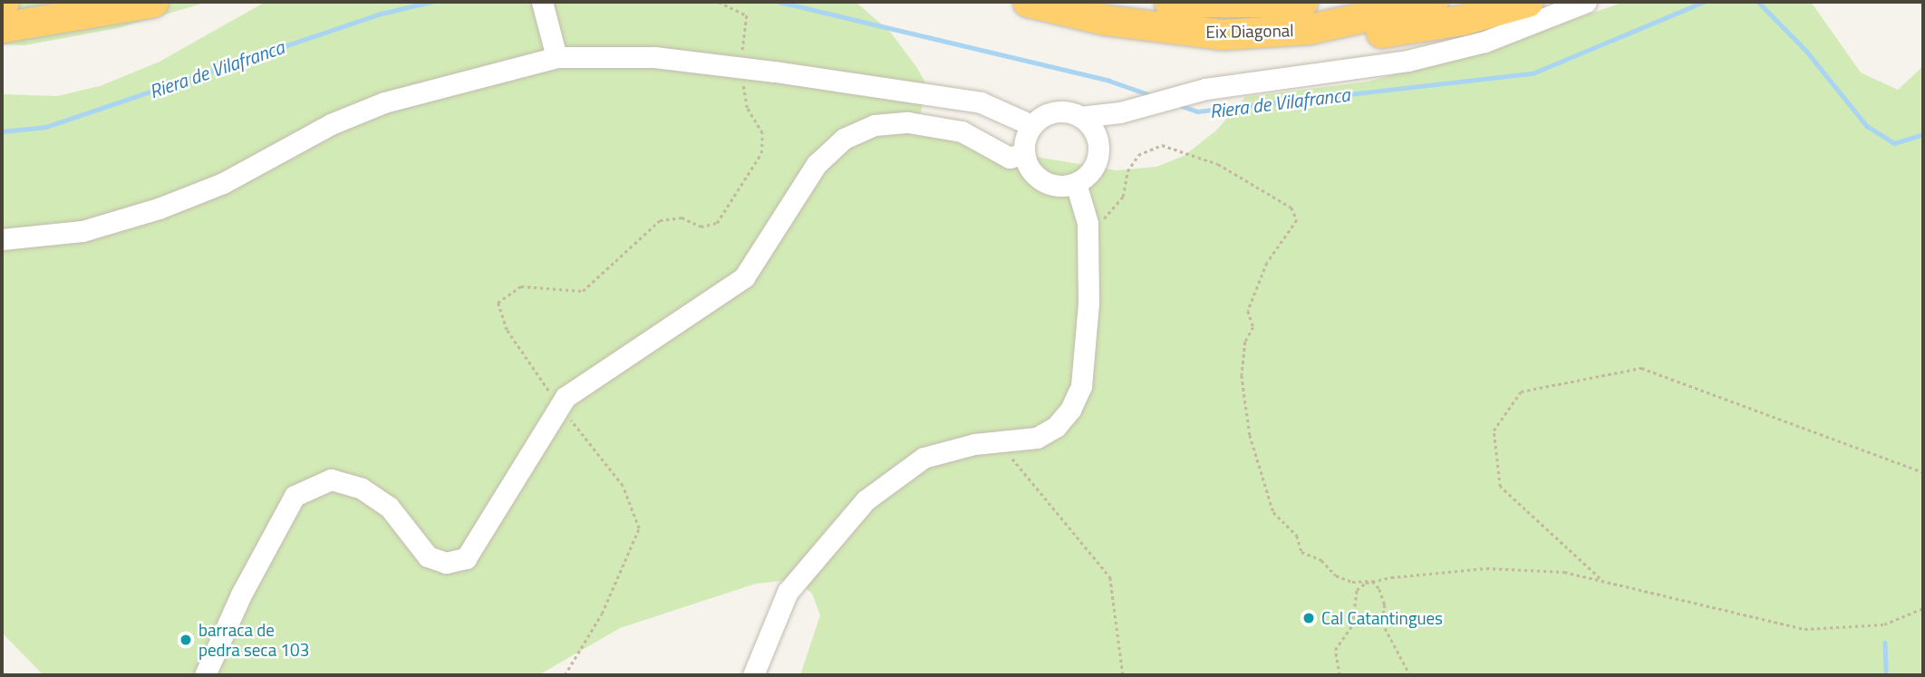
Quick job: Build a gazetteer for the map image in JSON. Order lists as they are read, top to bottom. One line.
{"streets":{"highway":["Eix Diagonal"]},"water":["Riera de Vilafranca"],"places":["Cal Catantingues","barraca de pedra seca 103"]}
